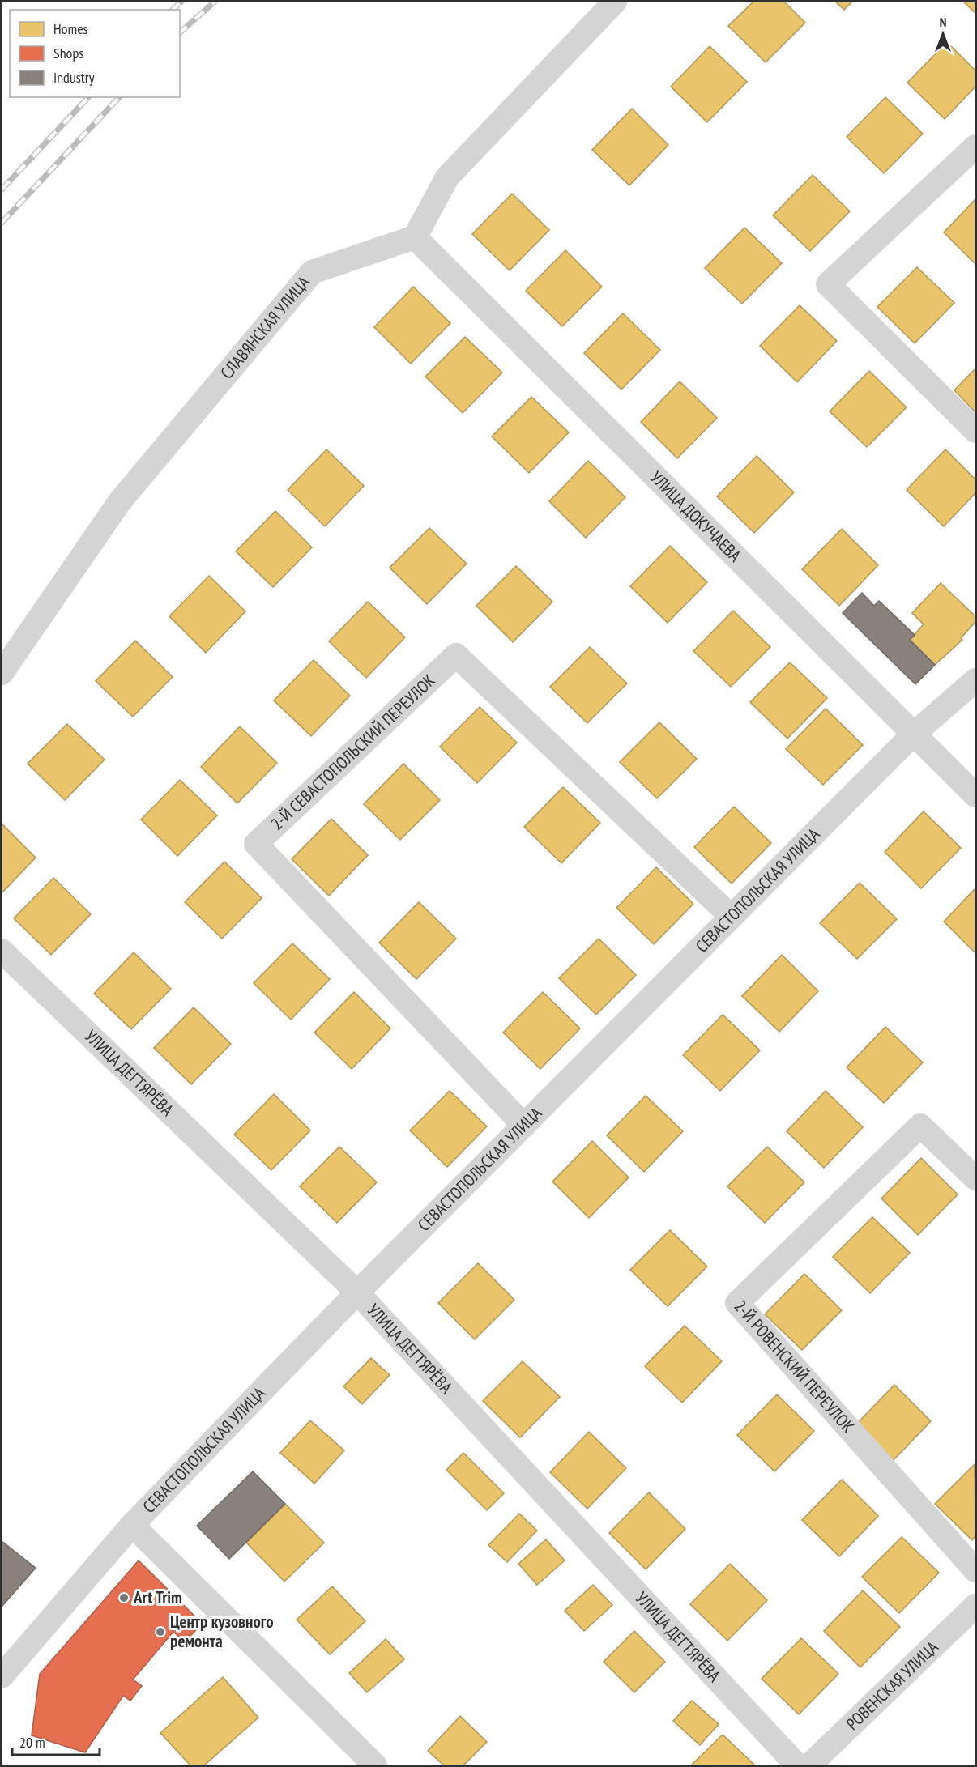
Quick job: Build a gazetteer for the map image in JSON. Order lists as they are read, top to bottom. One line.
{"streets":{"street":["СЛАВЯНСКАЯ УЛИЦА","УЛИЦА ДОКУЧАЕВА","2-Й СЕВАСТОПОЛЬСКИЙ ПЕРЕУЛОК","СЕВАСТОПОЛЬСКАЯ УЛИЦА","УЛИЦА ДЕГТЯРЁВА","2-Й РОВЕНСКИЙ ПЕРЕУЛОК","РОВЕНСКАЯ УЛИЦА"]},"crossings":[["СЛАВЯНСКАЯ УЛИЦА","УЛИЦА ДОКУЧАЕВА"],["УЛИЦА ДОКУЧАЕВА","СЕВАСТОПОЛЬСКАЯ УЛИЦА"],["2-Й СЕВАСТОПОЛЬСКИЙ ПЕРЕУЛОК","СЕВАСТОПОЛЬСКАЯ УЛИЦА"],["СЕВАСТОПОЛЬСКАЯ УЛИЦА","УЛИЦА ДЕГТЯРЁВА"]],"places":["Art Trim","Центр кузовного ремонта"],"legend":["Homes","Shops","Industry"],"scale_bar":"20 m","north":"top"}
